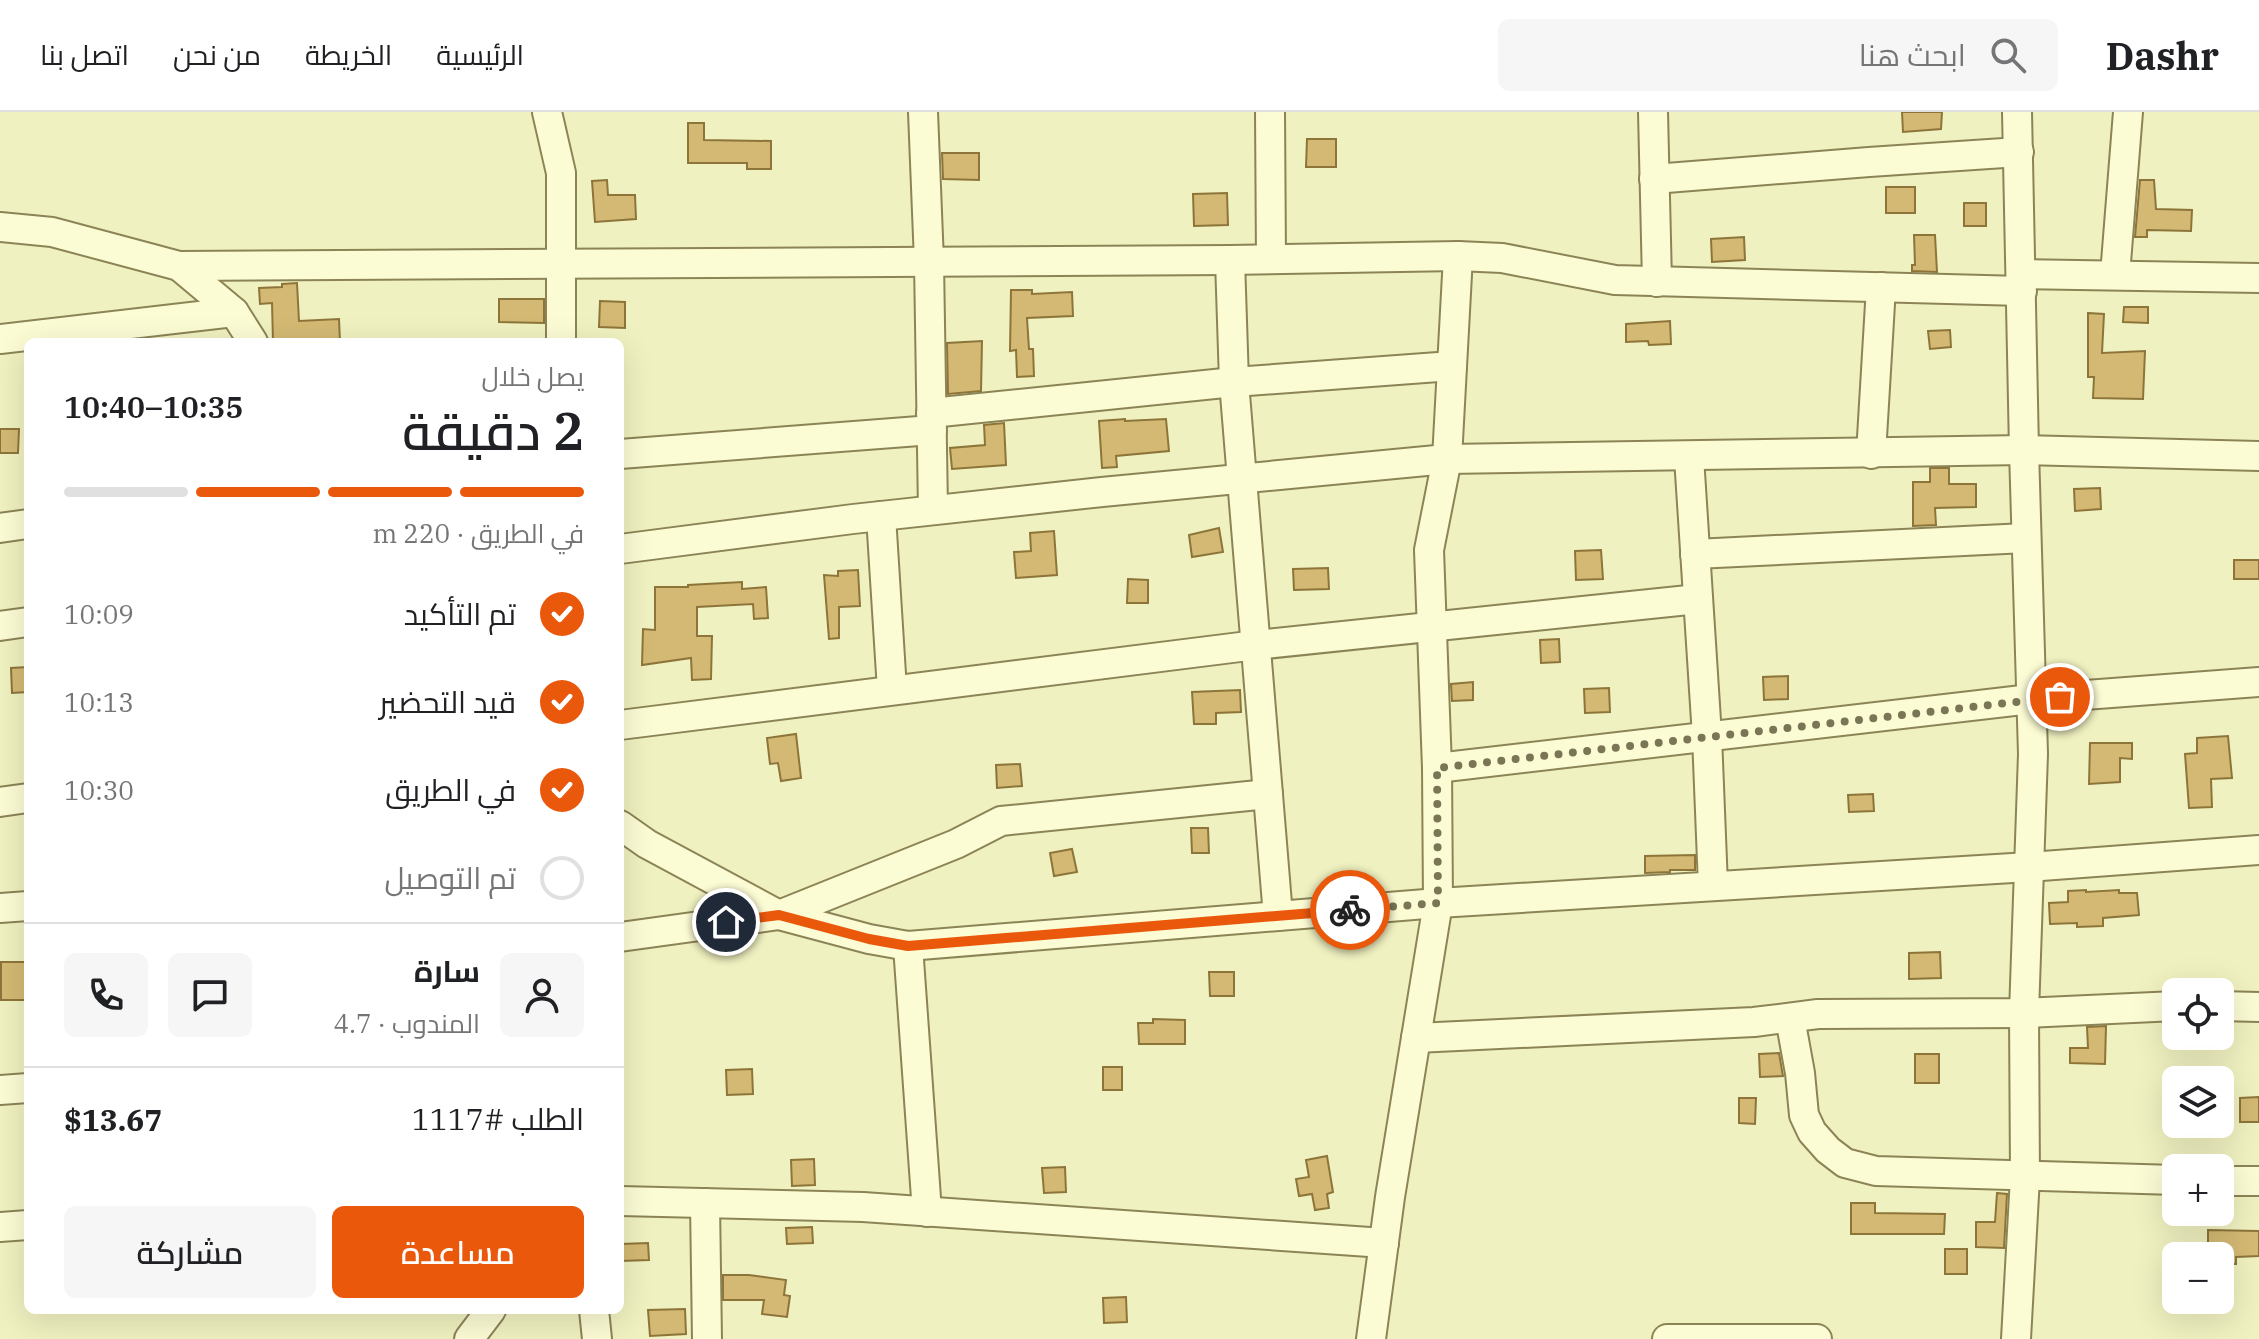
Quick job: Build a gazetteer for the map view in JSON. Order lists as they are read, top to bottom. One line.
{"page":{"header":"Dashr","search":"ابحث هنا","nav":["الرئيسية","الخريطة","من نحن","اتصل بنا"],"heading":["2 دقيقة","يصل خلال","10:35–10:40"],"panel":["سارة","المندوب · 4.7","الطلب #1117","$13.67"],"bar":"في الطريق · 220 m","list":[["تم التأكيد","10:09"],["قيد التحضير","10:13"],["في الطريق","10:30"],"تم التوصيل"],"map_buttons":["+","−"],"buttons":["مساعدة","مشاركة"]}}
